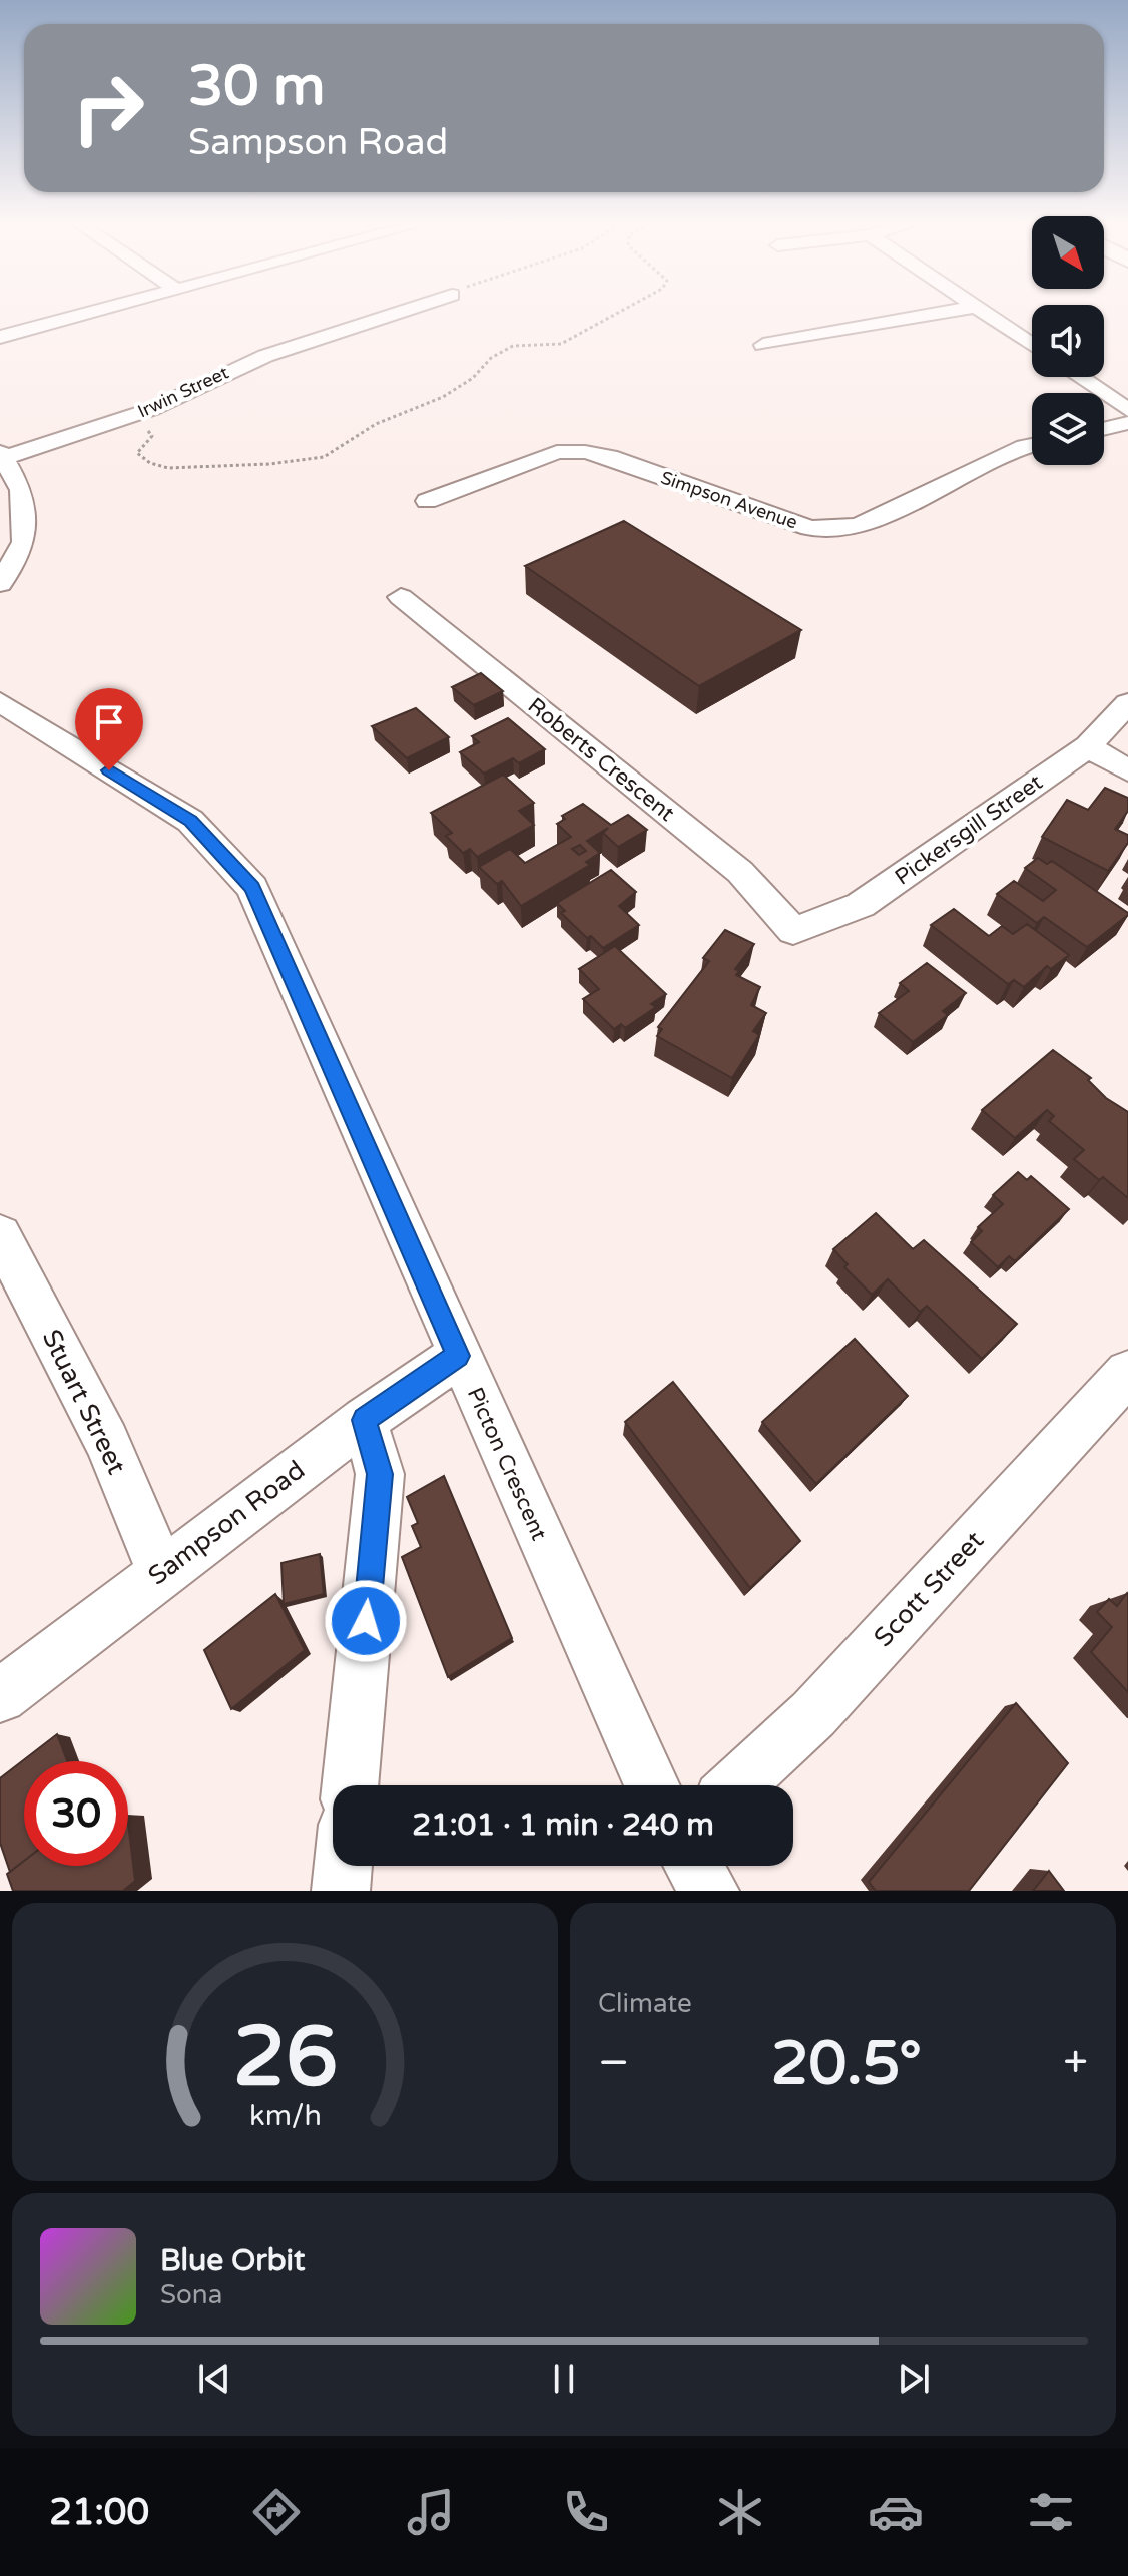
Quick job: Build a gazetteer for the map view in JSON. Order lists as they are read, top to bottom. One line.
{"streets":{"street":["Irwin Street","Simpson Avenue","Roberts Crescent","Pickersgill Street","Stuart Street","Picton Crescent","Sampson Road","Scott Street"]},"crossings":[["Roberts Crescent","Pickersgill Street"],["Stuart Street","Sampson Road"],["Picton Crescent","Sampson Road"]],"north":"bottom right","page":{"turn":["30 m","Sampson Road"],"limit":"30","trip":"21:01 · 1 min · 240 m","tile":"Climate","heat":["−","20.5°","+"],"song":["Blue Orbit","Sona"],"tabs":"21:00","gauge":["26","km/h"]}}
